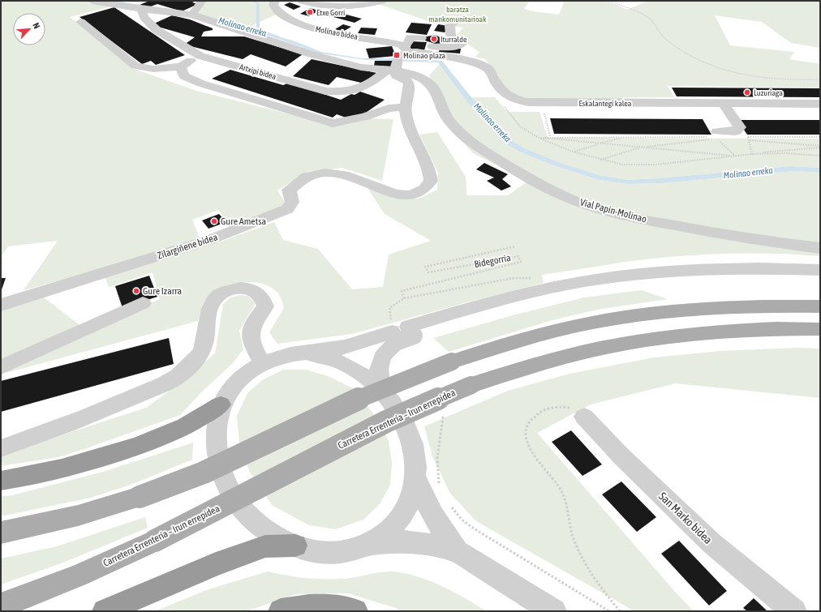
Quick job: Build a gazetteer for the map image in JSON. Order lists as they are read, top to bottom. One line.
{"streets":{"main road":["Carretera Errenteria – Irun errepidea"],"street":["Molinao bidea","Artxipi bidea","Eskalantegi kalea","Vial Papin-Molinao","Zilargiñene bidea","San Marko bidea"],"path":["Bidegorria"]},"crossings":[["Molinao bidea","Artxipi bidea"],["Molinao bidea","Eskalantegi kalea"],["Molinao bidea","Vial Papin-Molinao"],["Molinao bidea","Zilargiñene bidea"],["Artxipi bidea","Eskalantegi kalea"],["Artxipi bidea","Vial Papin-Molinao"],["Artxipi bidea","Zilargiñene bidea"],["Eskalantegi kalea","Vial Papin-Molinao"],["Eskalantegi kalea","Zilargiñene bidea"],["Vial Papin-Molinao","Zilargiñene bidea"]],"water":["Molinao erreka"],"parks":["baratza mankomunitarioak"],"places":{"other":["Etxe Gorri","Iturralde","Luzuriaga","Gure Ametsa","Gure Izarra"],"transit":["Molinao plaza"]},"north":"top right"}
